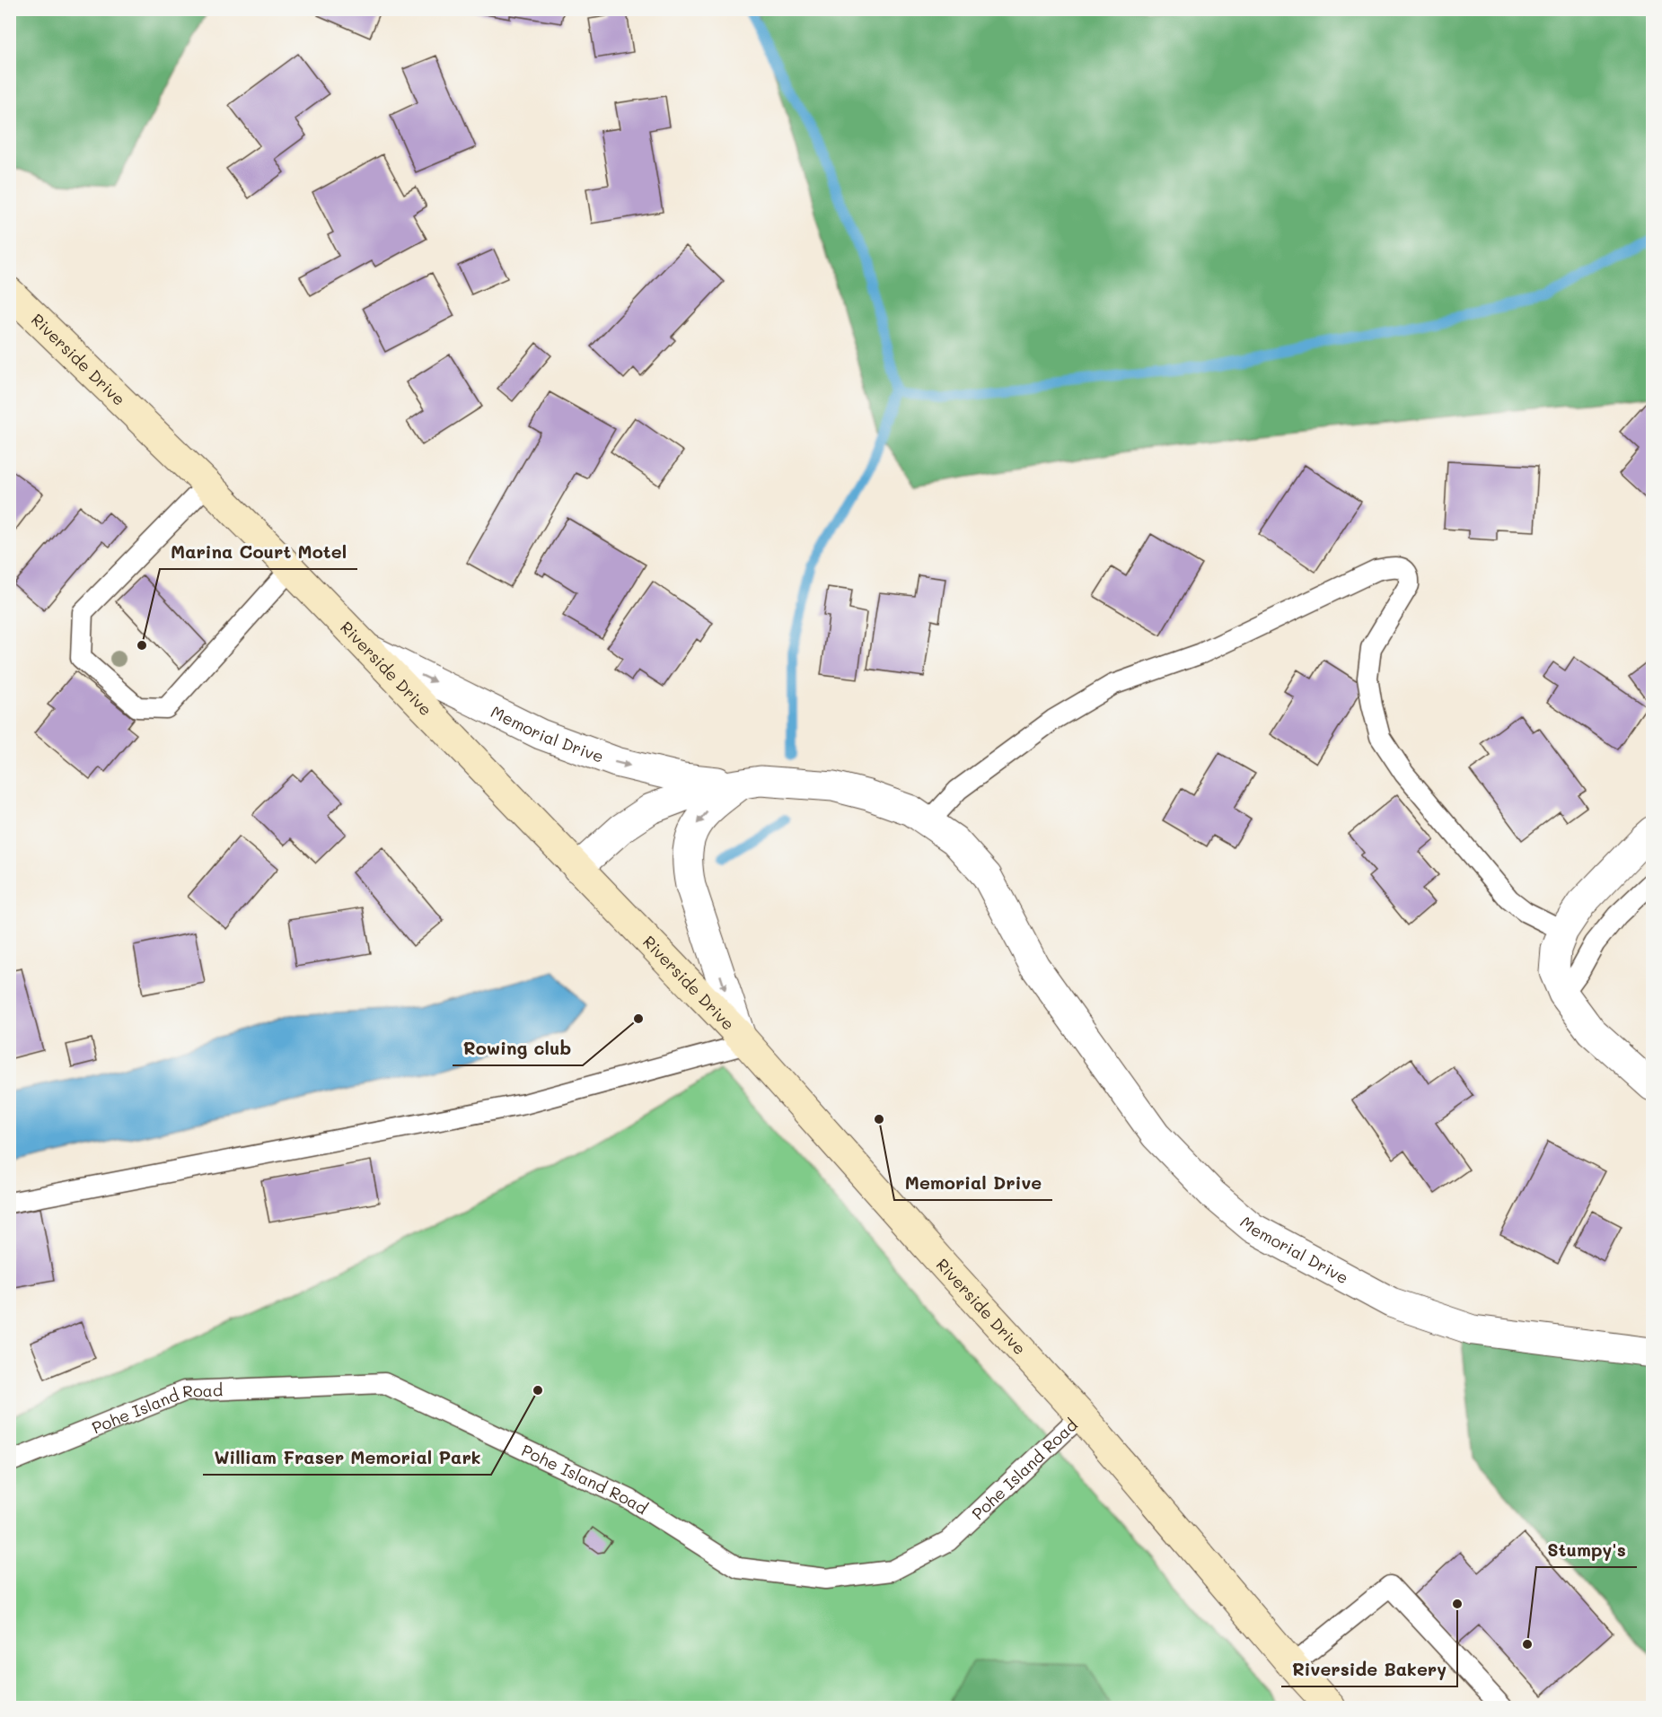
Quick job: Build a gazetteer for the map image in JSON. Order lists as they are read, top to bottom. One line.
{"streets":{"main road":["Riverside Drive"],"street":["Memorial Drive"],"lane":["Pohe Island Road"]},"crossings":[["Riverside Drive","Memorial Drive"],["Riverside Drive","Pohe Island Road"]],"places":["Marina Court Motel","Rowing club","Memorial Drive","William Fraser Memorial Park","Riverside Bakery","Stumpy's"]}
